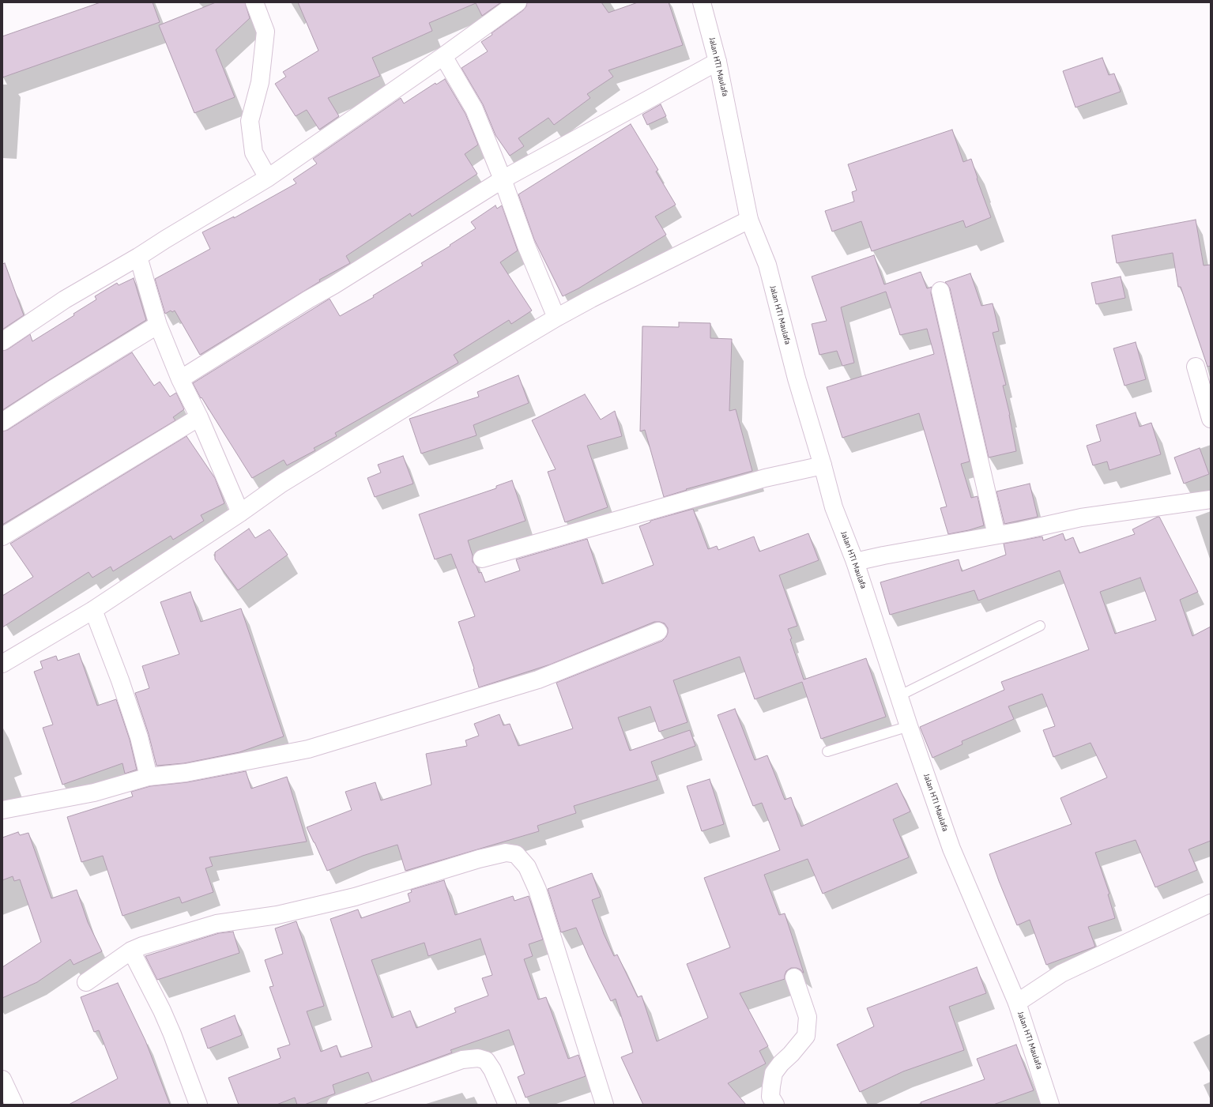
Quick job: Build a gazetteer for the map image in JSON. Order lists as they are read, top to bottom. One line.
{"streets":{"street":["Jalan HTI Maulafa"]}}
